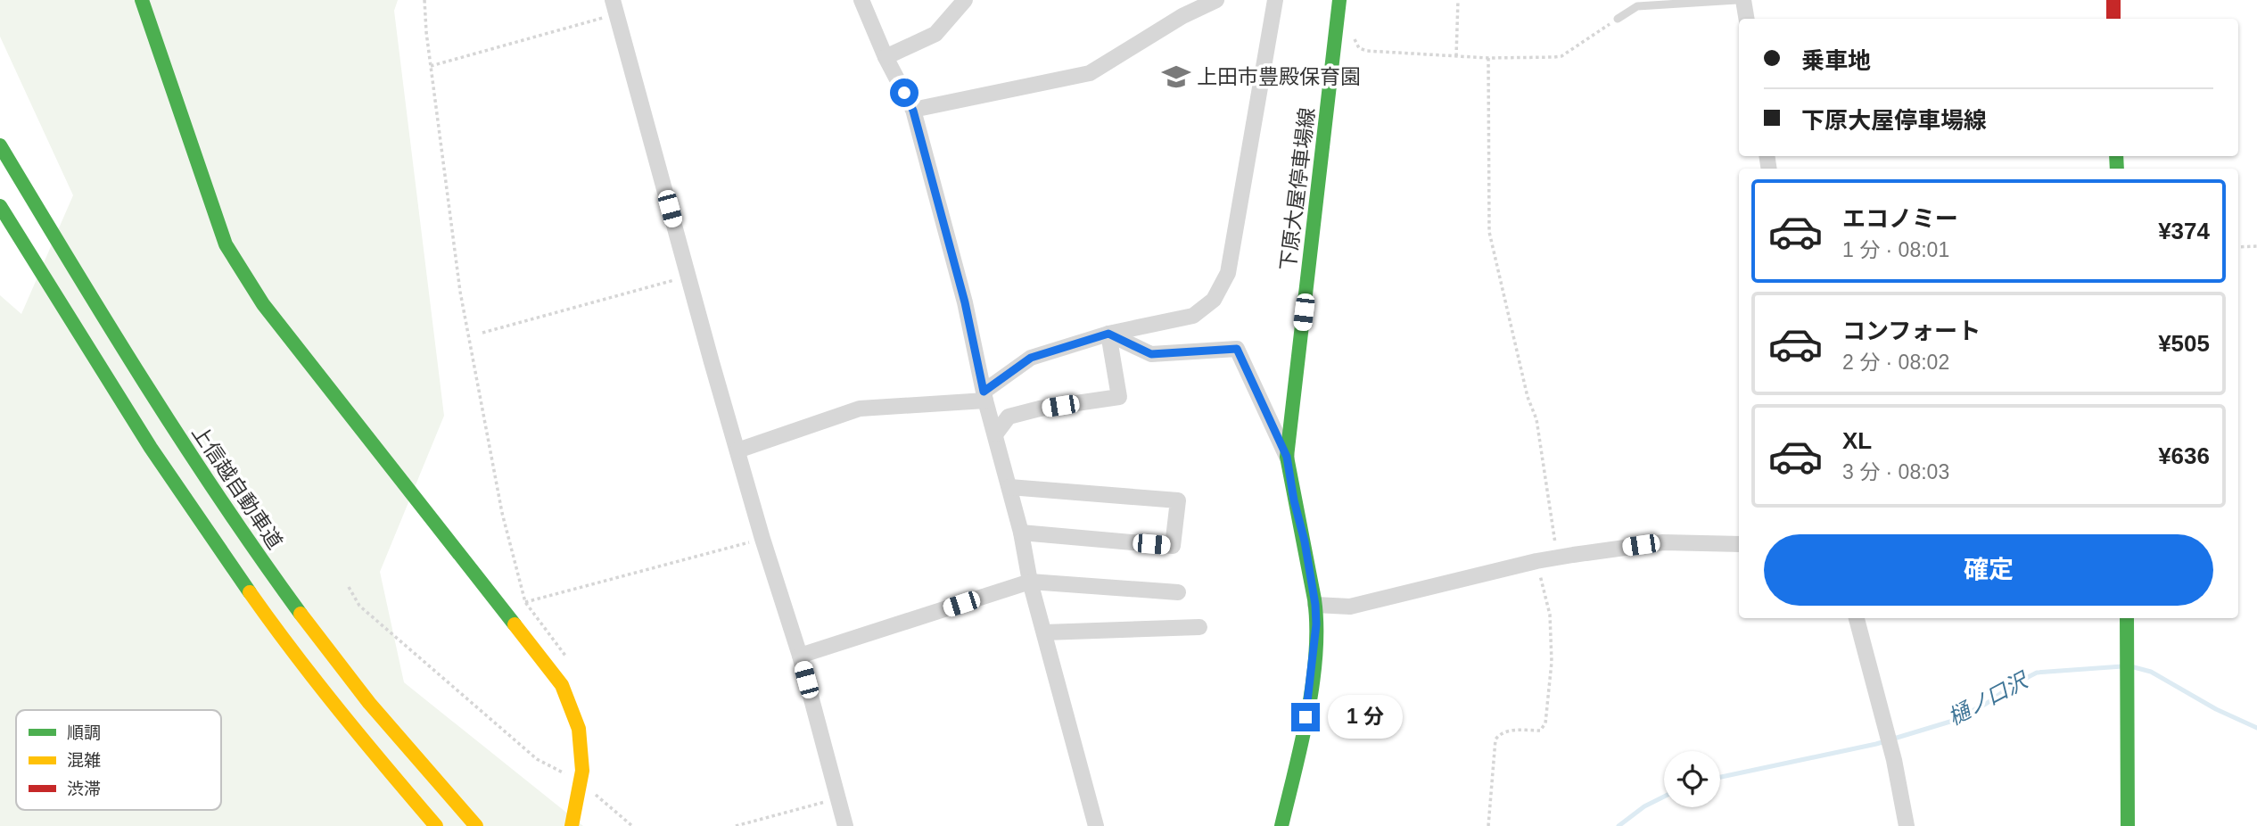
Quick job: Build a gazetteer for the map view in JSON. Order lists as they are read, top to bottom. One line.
{"streets":{"main road":["下原大屋停車場線","上信越自動車道"]},"water":["樋ノ口沢"],"places":{"school or university":["上田市豊殿保育園"]},"legend":["順調","混雑","渋滞"],"page":{"banner":["乗車地","下原大屋停車場線"],"list":[{"name":"エコノミー","note":"1 分 · 08:01","value":"¥374"},{"name":"コンフォート","note":"2 分 · 08:02","value":"¥505"},{"name":"XL","note":"3 分 · 08:03","value":"¥636"}],"buttons":"確定","bubble":"1 分"}}
